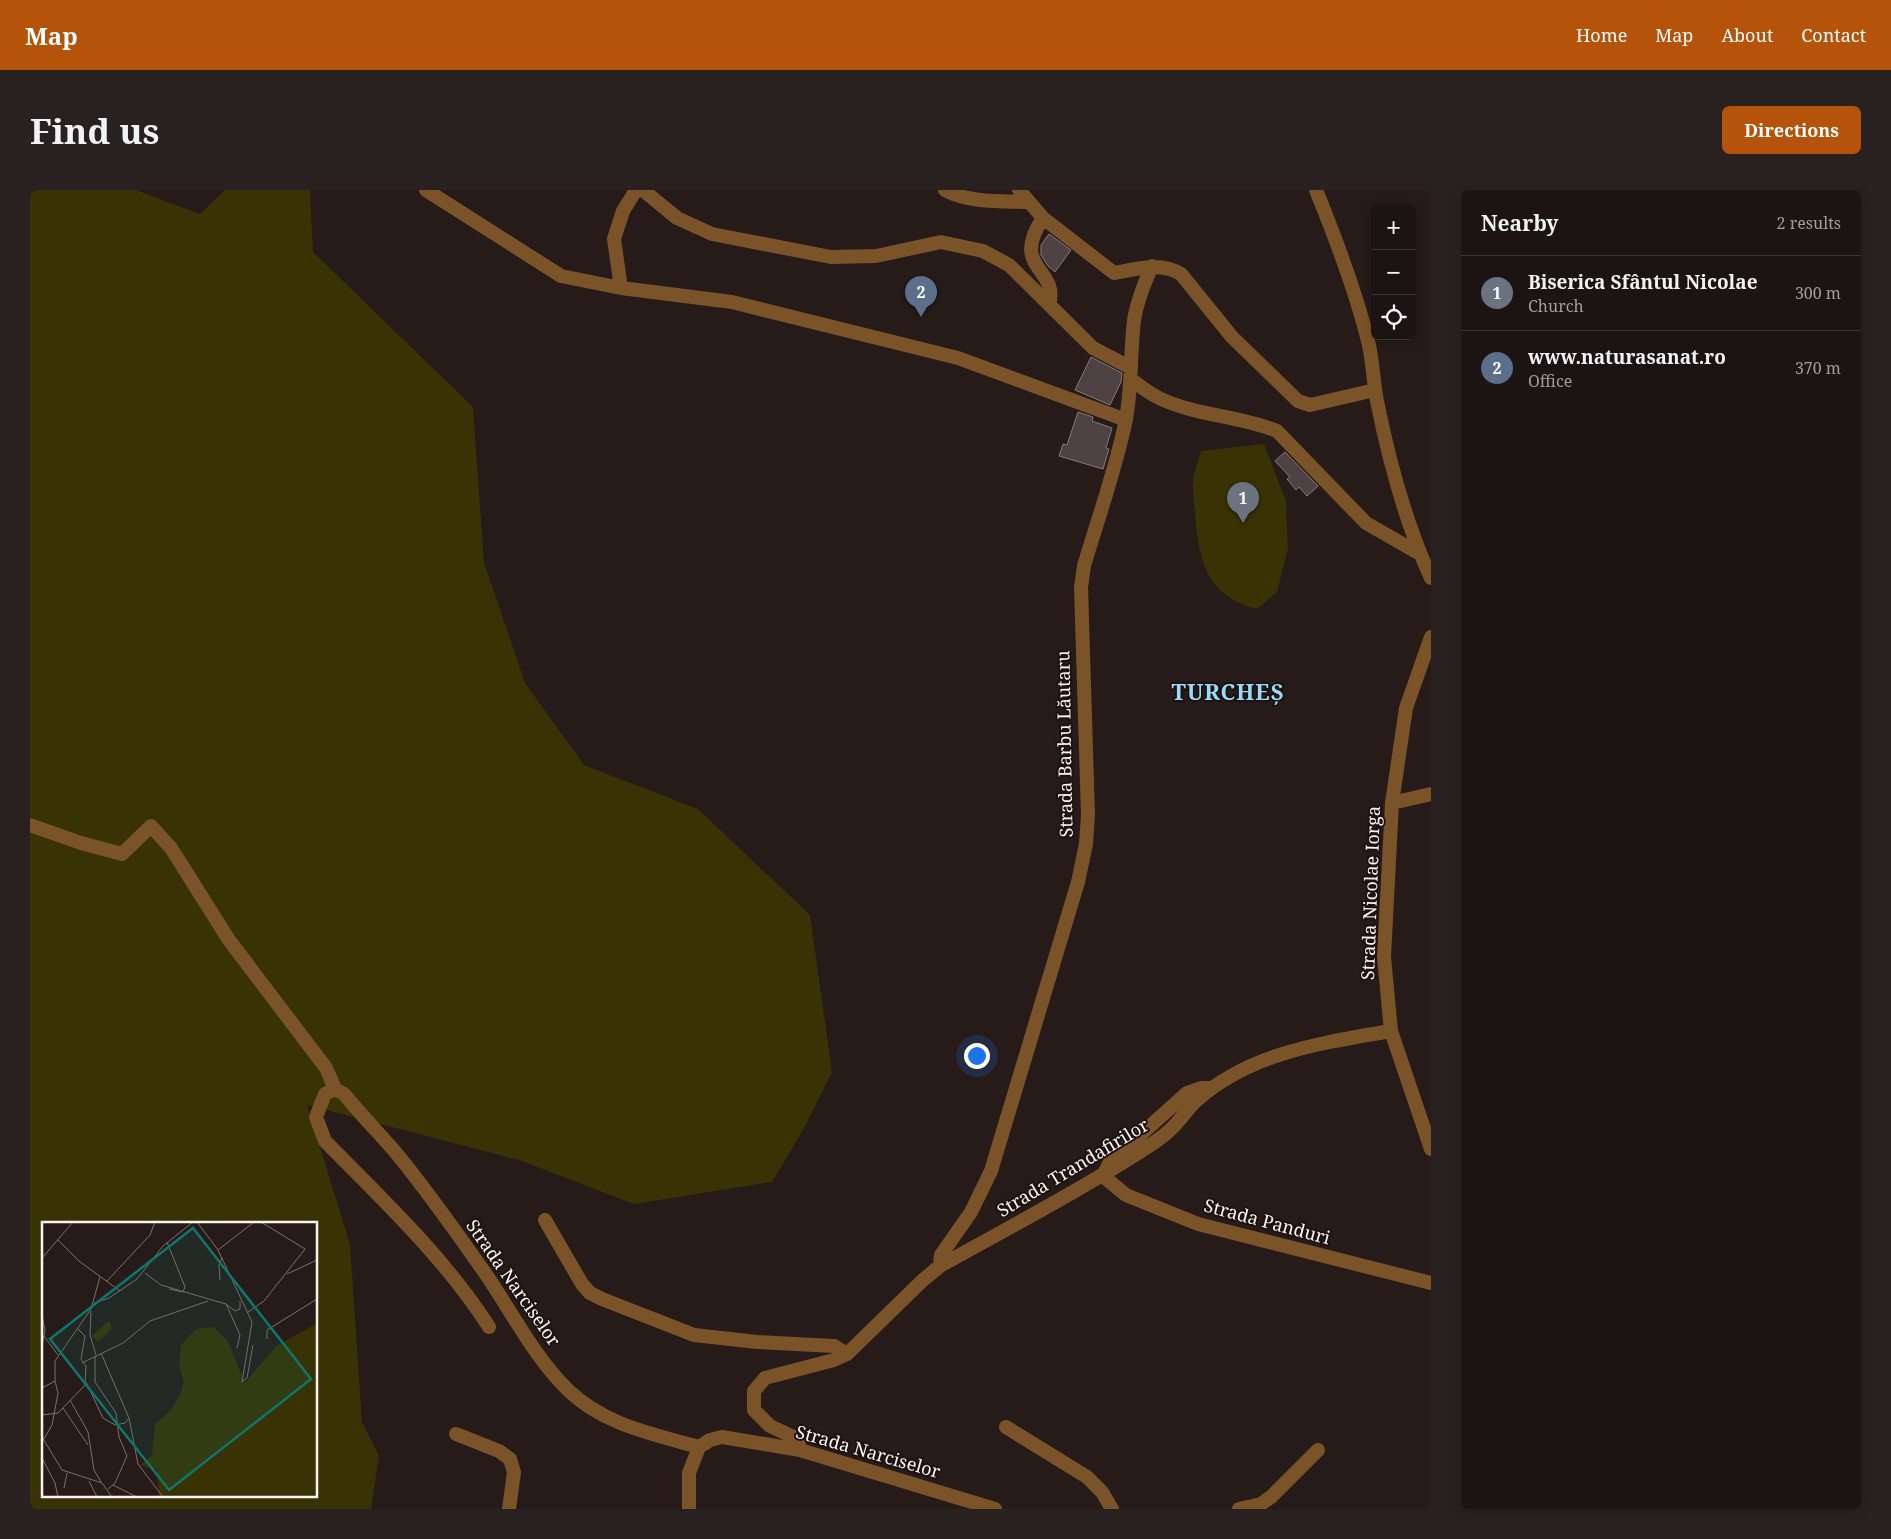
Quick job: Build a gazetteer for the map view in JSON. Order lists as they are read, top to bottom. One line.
{"streets":{"street":["Strada Barbu Lăutaru","Strada Nicolae Iorga","Strada Trandafirilor","Strada Panduri","Strada Narciselor"]},"crossings":[["Strada Barbu Lăutaru","Strada Trandafirilor"],["Strada Nicolae Iorga","Strada Trandafirilor"],["Strada Trandafirilor","Strada Panduri"],["Strada Trandafirilor","Strada Narciselor"]],"districts":["TURCHEȘ"],"page":{"header":"Map","nav":["Home","Map","About","Contact"],"buttons":"Directions","title":"Find us","heading":["Nearby","2 results"],"map_buttons":["+","−"],"list":[{"mark":"1","name":"Biserica Sfântul Nicolae","note":"Church","value":"300 m"},{"mark":"2","name":"www.naturasanat.ro","note":"Office","value":"370 m"}],"pins":["2","1"]}}
